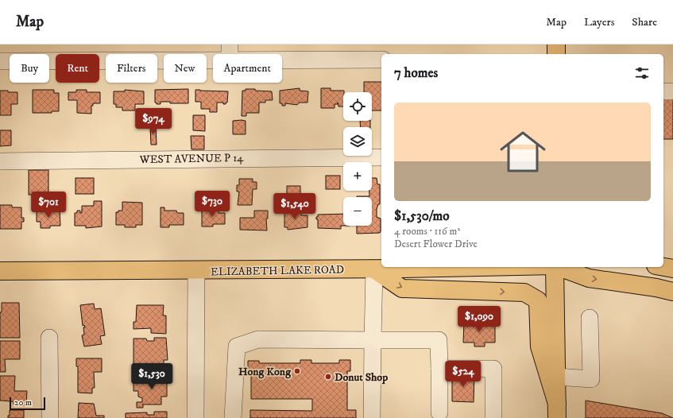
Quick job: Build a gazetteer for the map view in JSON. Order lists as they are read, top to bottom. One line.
{"streets":{"main road":["ELIZABETH LAKE ROAD"],"street":["WEST AVENUE P 14"]},"places":["Hong Kong","Donut Shop"],"scale_bar":"20 m","page":{"header":"Map","nav":["Map","Layers","Share"],"chip":["Buy","Rent","Filters","New","Apartment"],"heading":"7 homes","map_buttons":["+","−"],"list":[{"name":"$1,530/mo","note":"4 rooms · 116 m² · Desert Flower Drive"}],"price":["$974","$730","$701","$1,540","$1,090","$524","$1,530"],"scale":"20 m"}}
